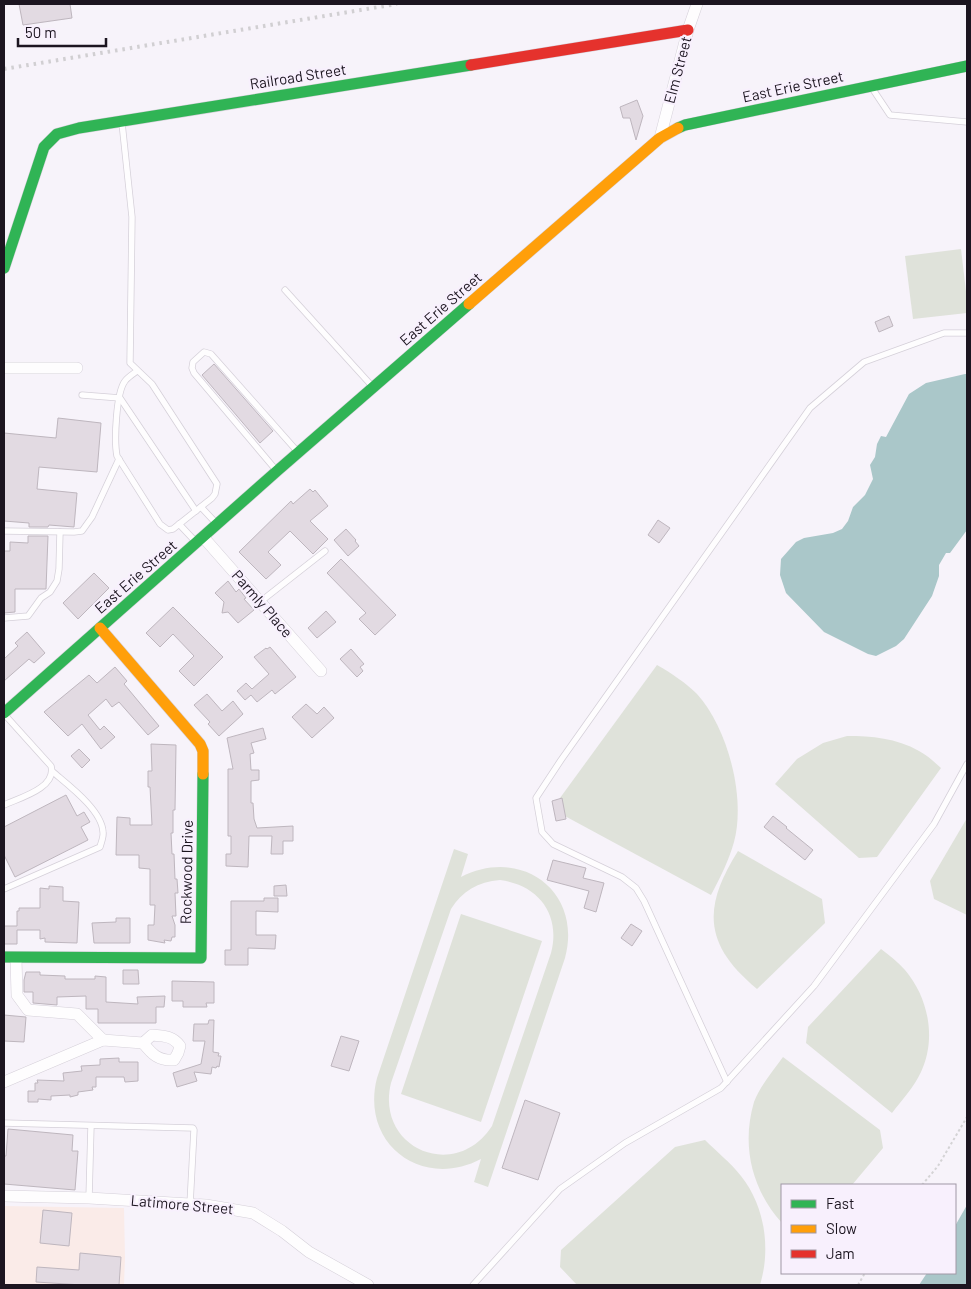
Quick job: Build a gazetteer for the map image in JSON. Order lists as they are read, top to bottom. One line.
{"streets":{"street":["Elm Street","Railroad Street","East Erie Street","Parmly Place","Rockwood Drive","Latimore Street"]},"crossings":[["Elm Street","Railroad Street"],["Elm Street","East Erie Street"],["East Erie Street","Parmly Place"],["East Erie Street","Rockwood Drive"]],"legend":["Fast","Slow","Jam"],"scale_bar":"50 m"}
